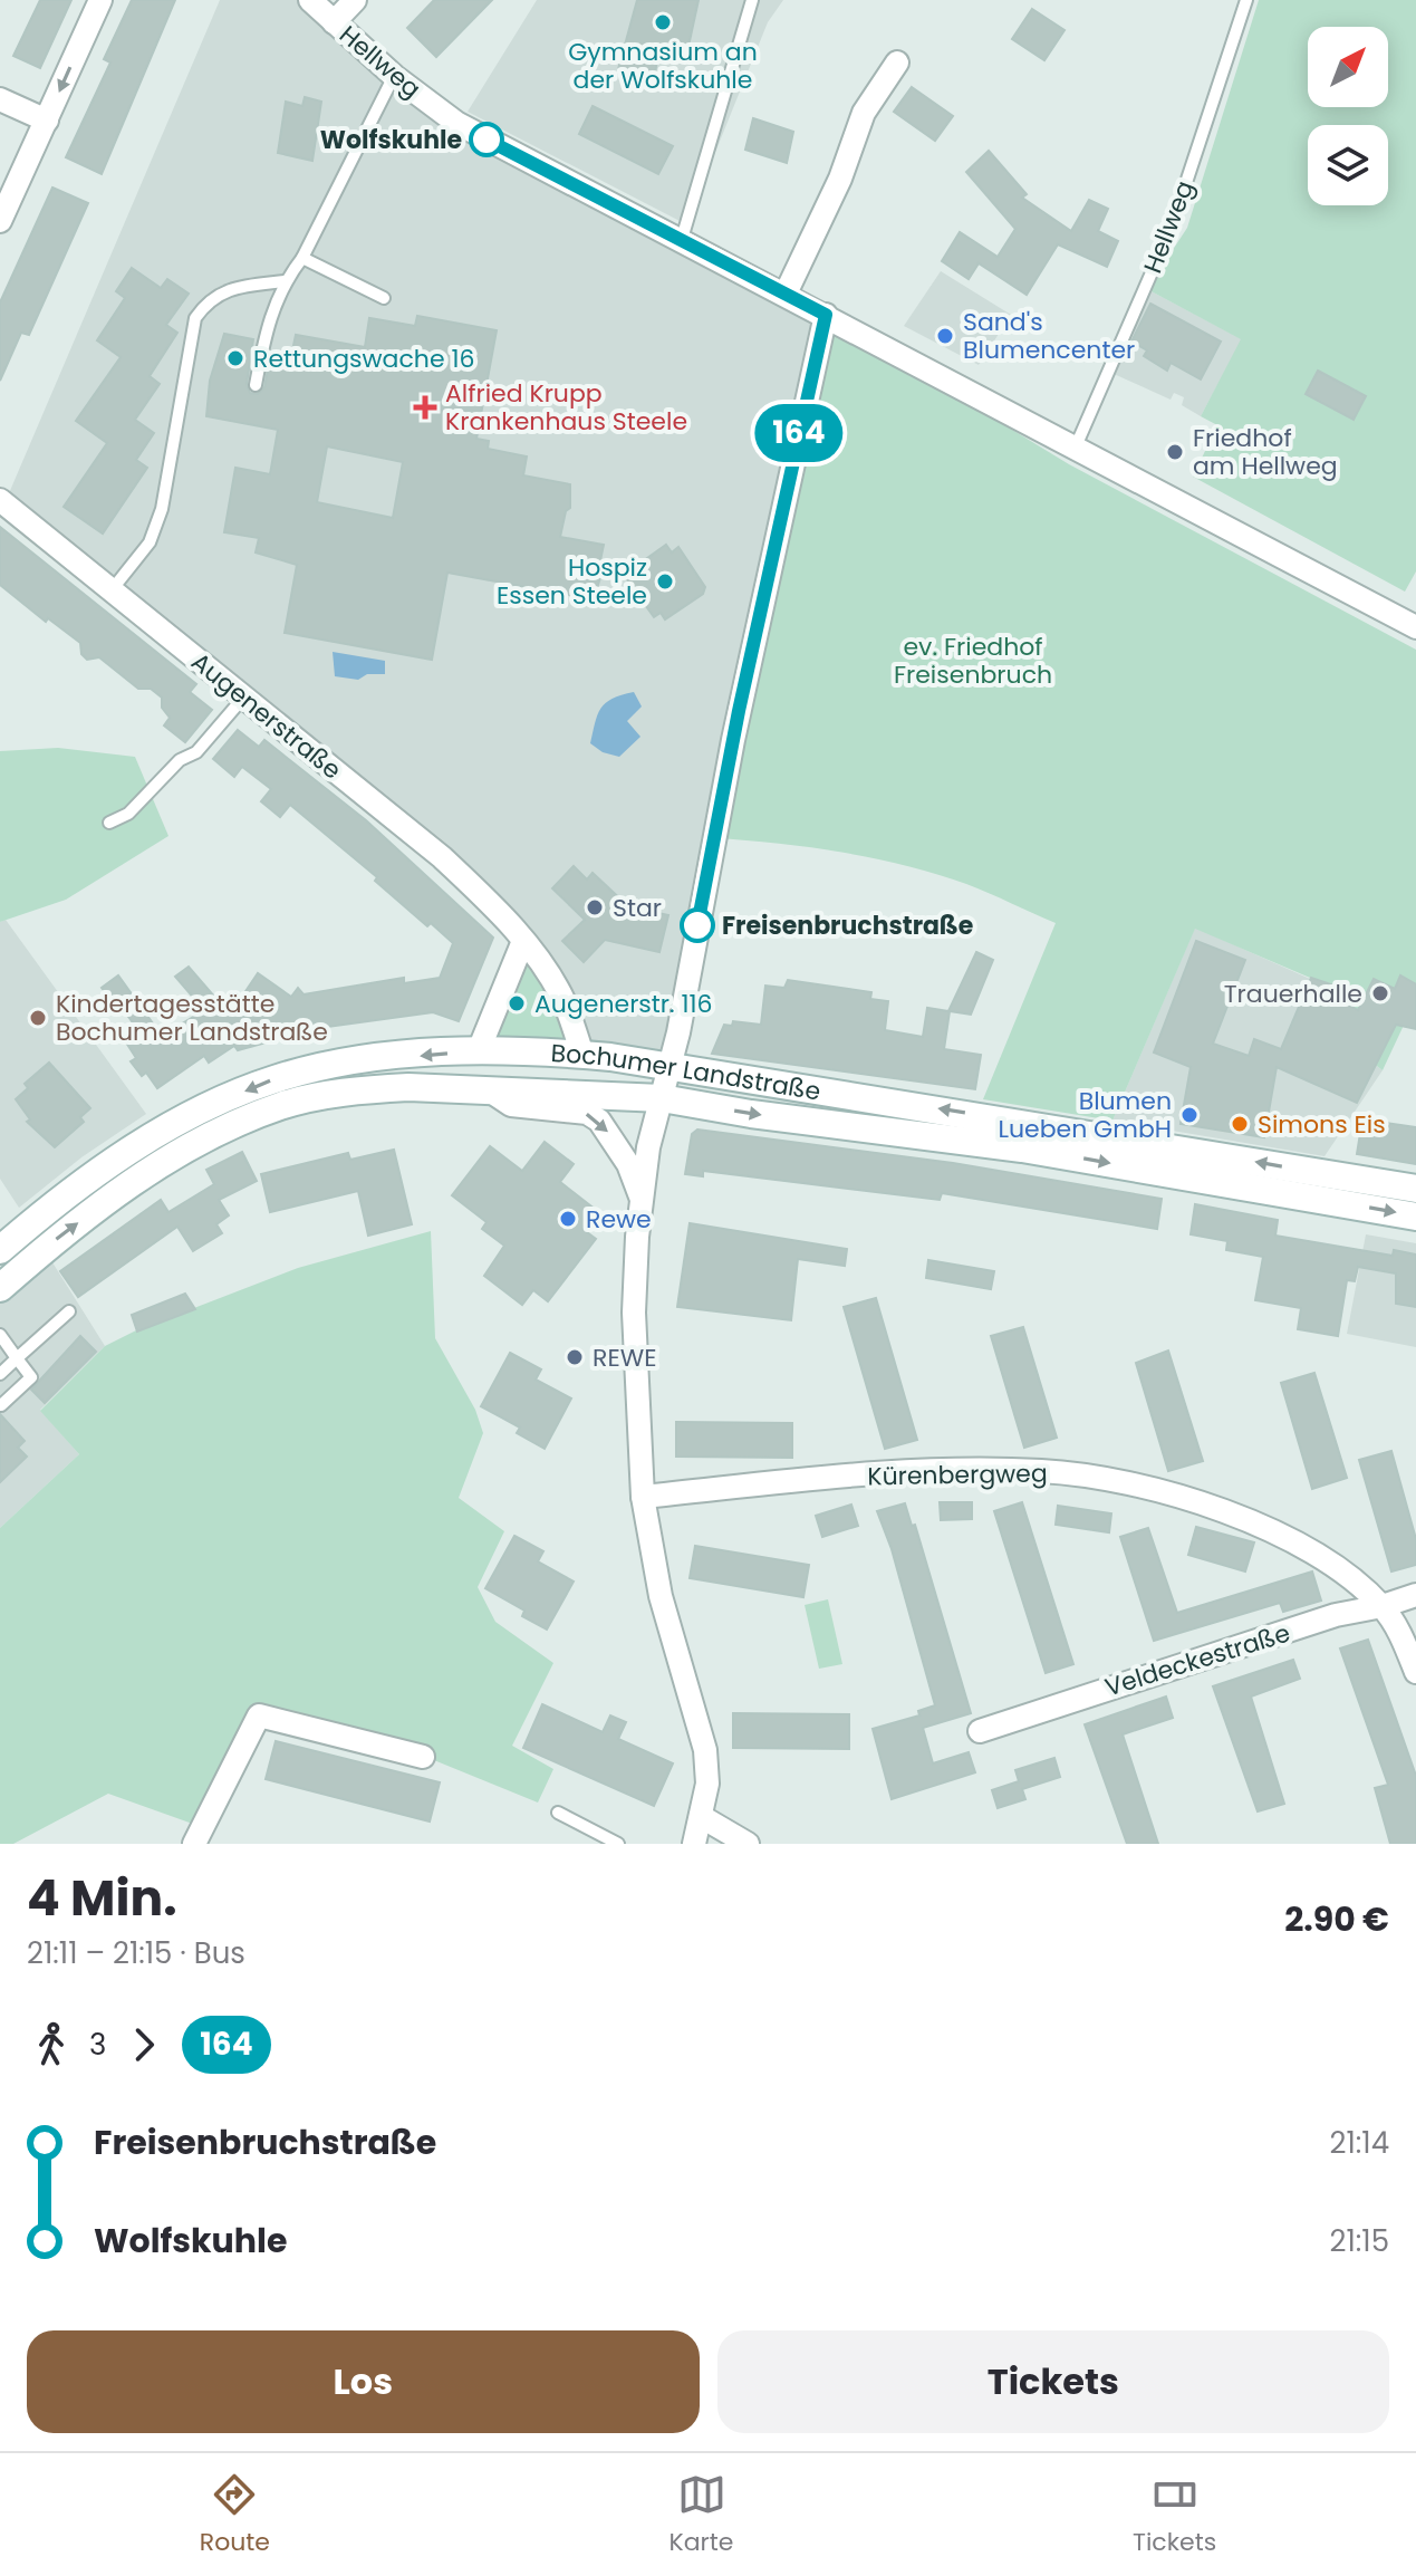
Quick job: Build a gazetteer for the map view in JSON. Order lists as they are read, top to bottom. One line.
{"streets":{"main road":["Bochumer Landstraße"],"street":["Hellweg","Augenerstraße","Kürenbergweg","Veldeckestraße"]},"crossings":[["Augenerstraße","Bochumer Landstraße"],["Kürenbergweg","Veldeckestraße"]],"parks":["ev. Friedhof Freisenbruch"],"places":{"other":["Gymnasium an der Wolfskuhle","Wolfskuhle","Sand's Blumencenter","Rettungswache 16","Friedhof am Hellweg","Hospiz Essen Steele","Star","Freisenbruchstraße","Trauerhalle","Augenerstr. 116","Kindertagesstätte Bochumer Landstraße","Blumen Lueben GmbH","Simons Eis","Rewe","REWE"],"health":["Alfried Krupp Krankenhaus Steele"]},"lines":["bus line 164"],"north":"top right","page":{"on_map":"164","heading":["4 Min.","21:11 – 21:15 · Bus","2.90 €"],"legs":["3","164"],"list":[{"name":"Freisenbruchstraße","value":"21:14"},{"name":"Wolfskuhle","value":"21:15"}],"buttons":["Los","Tickets"],"tabs":["Route","Karte","Tickets"]}}
